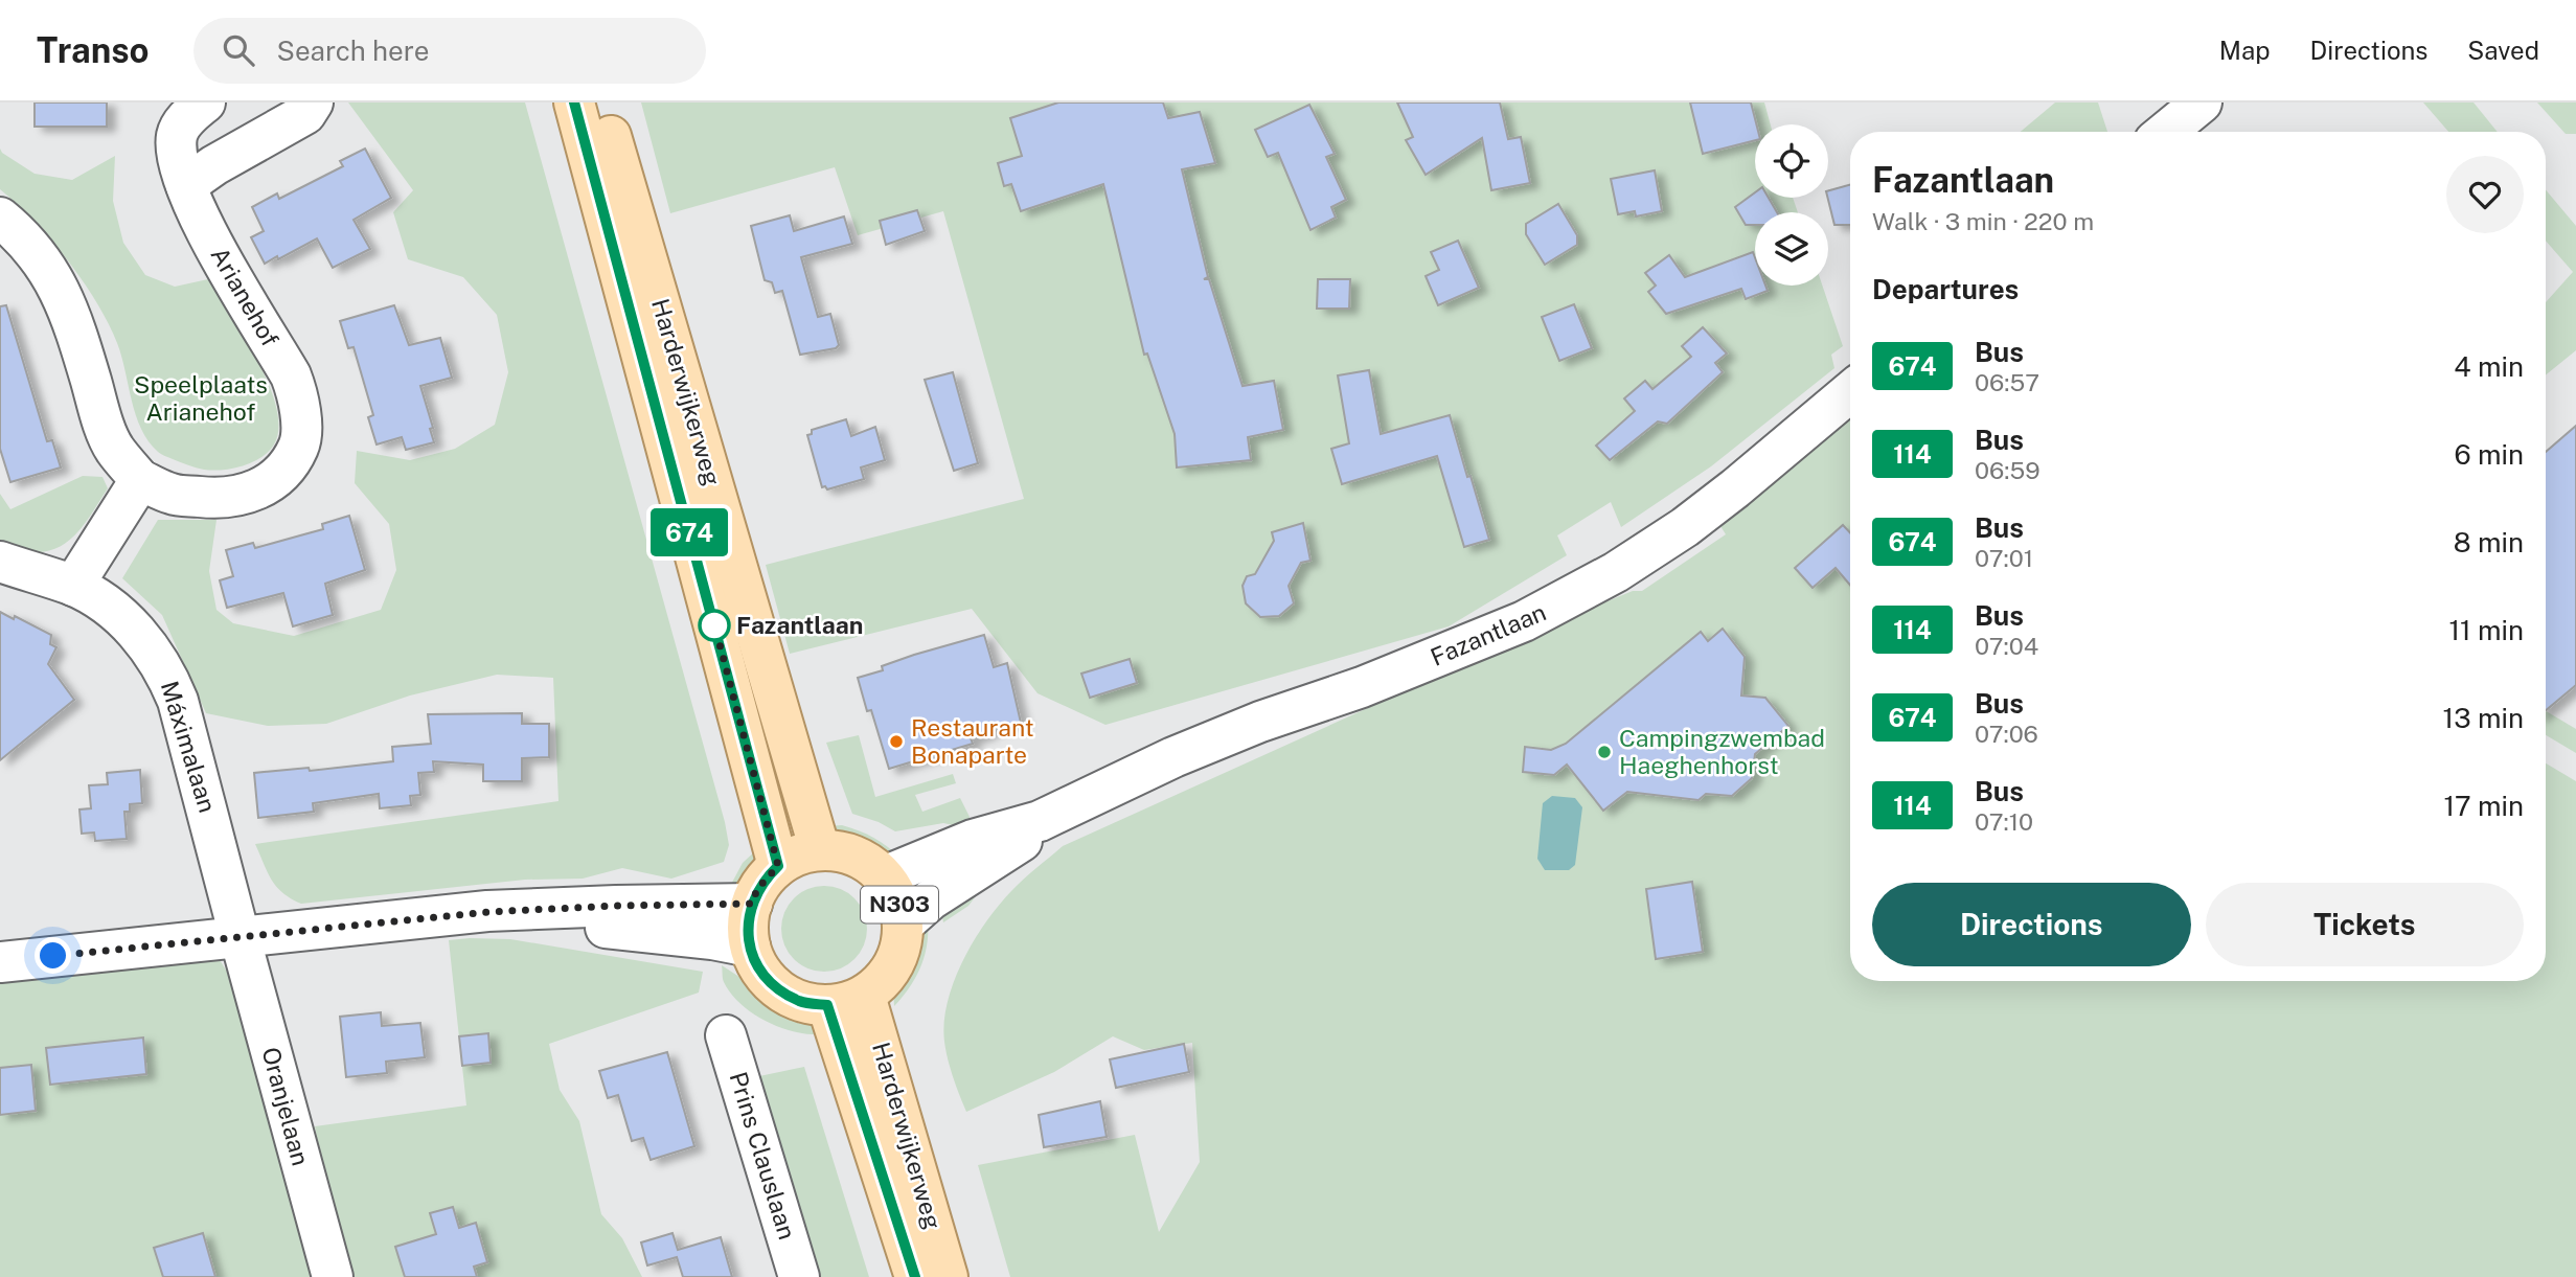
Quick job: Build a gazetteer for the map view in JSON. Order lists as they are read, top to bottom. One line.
{"streets":{"main road":["Harderwijkerweg","N303"],"street":["Arianehof","Fazantlaan","Máximalaan","Oranjelaan","Prins Clauslaan"]},"crossings":[["Harderwijkerweg","Fazantlaan"],["Harderwijkerweg","N303"],["Fazantlaan","N303"],["Máximalaan","Oranjelaan"]],"parks":["Speelplaats Arianehof"],"places":["Fazantlaan","Restaurant Bonaparte","Campingzwembad Haeghenhorst"],"lines":["bus line 674"],"page":{"header":"Transo","search":"Search here","nav":["Map","Directions","Saved"],"on_map":"674","heading":[["Fazantlaan","Walk · 3 min · 220 m"],"Departures"],"list":[{"mark":"674","name":"Bus","note":"06:57","value":"4 min"},{"mark":"114","name":"Bus","note":"06:59","value":"6 min"},{"mark":"674","name":"Bus","note":"07:01","value":"8 min"},{"mark":"114","name":"Bus","note":"07:04","value":"11 min"},{"mark":"674","name":"Bus","note":"07:06","value":"13 min"},{"mark":"114","name":"Bus","note":"07:10","value":"17 min"}],"buttons":["Directions","Tickets"]}}
